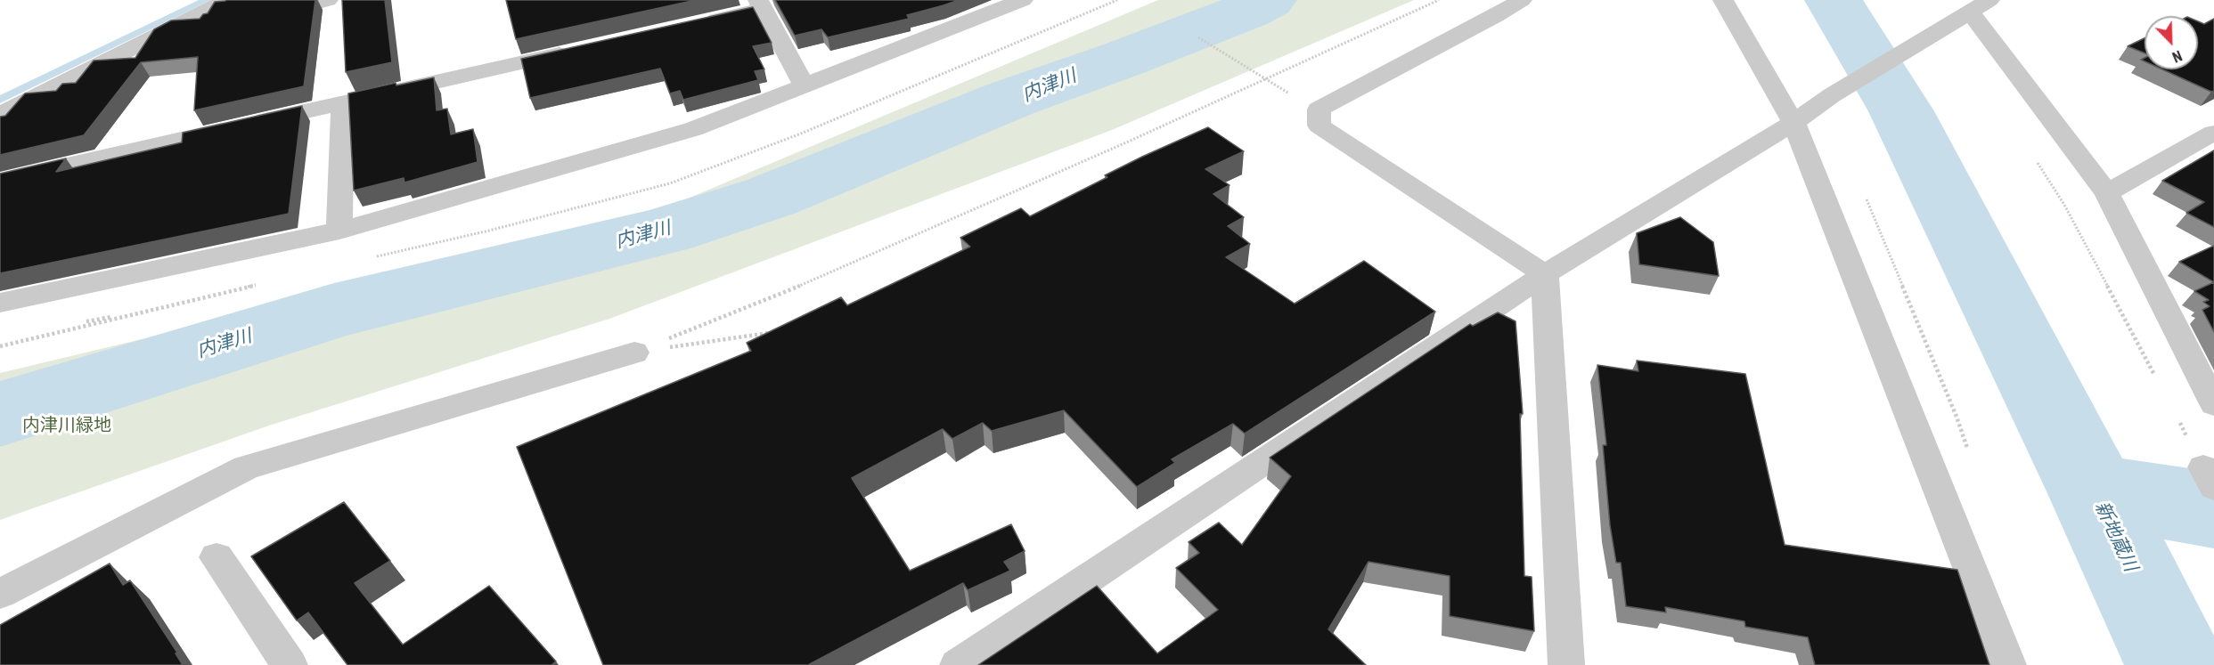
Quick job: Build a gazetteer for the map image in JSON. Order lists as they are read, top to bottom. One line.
{"water":["内津川","新地蔵川"],"parks":["内津川緑地"],"north":"bottom right"}
